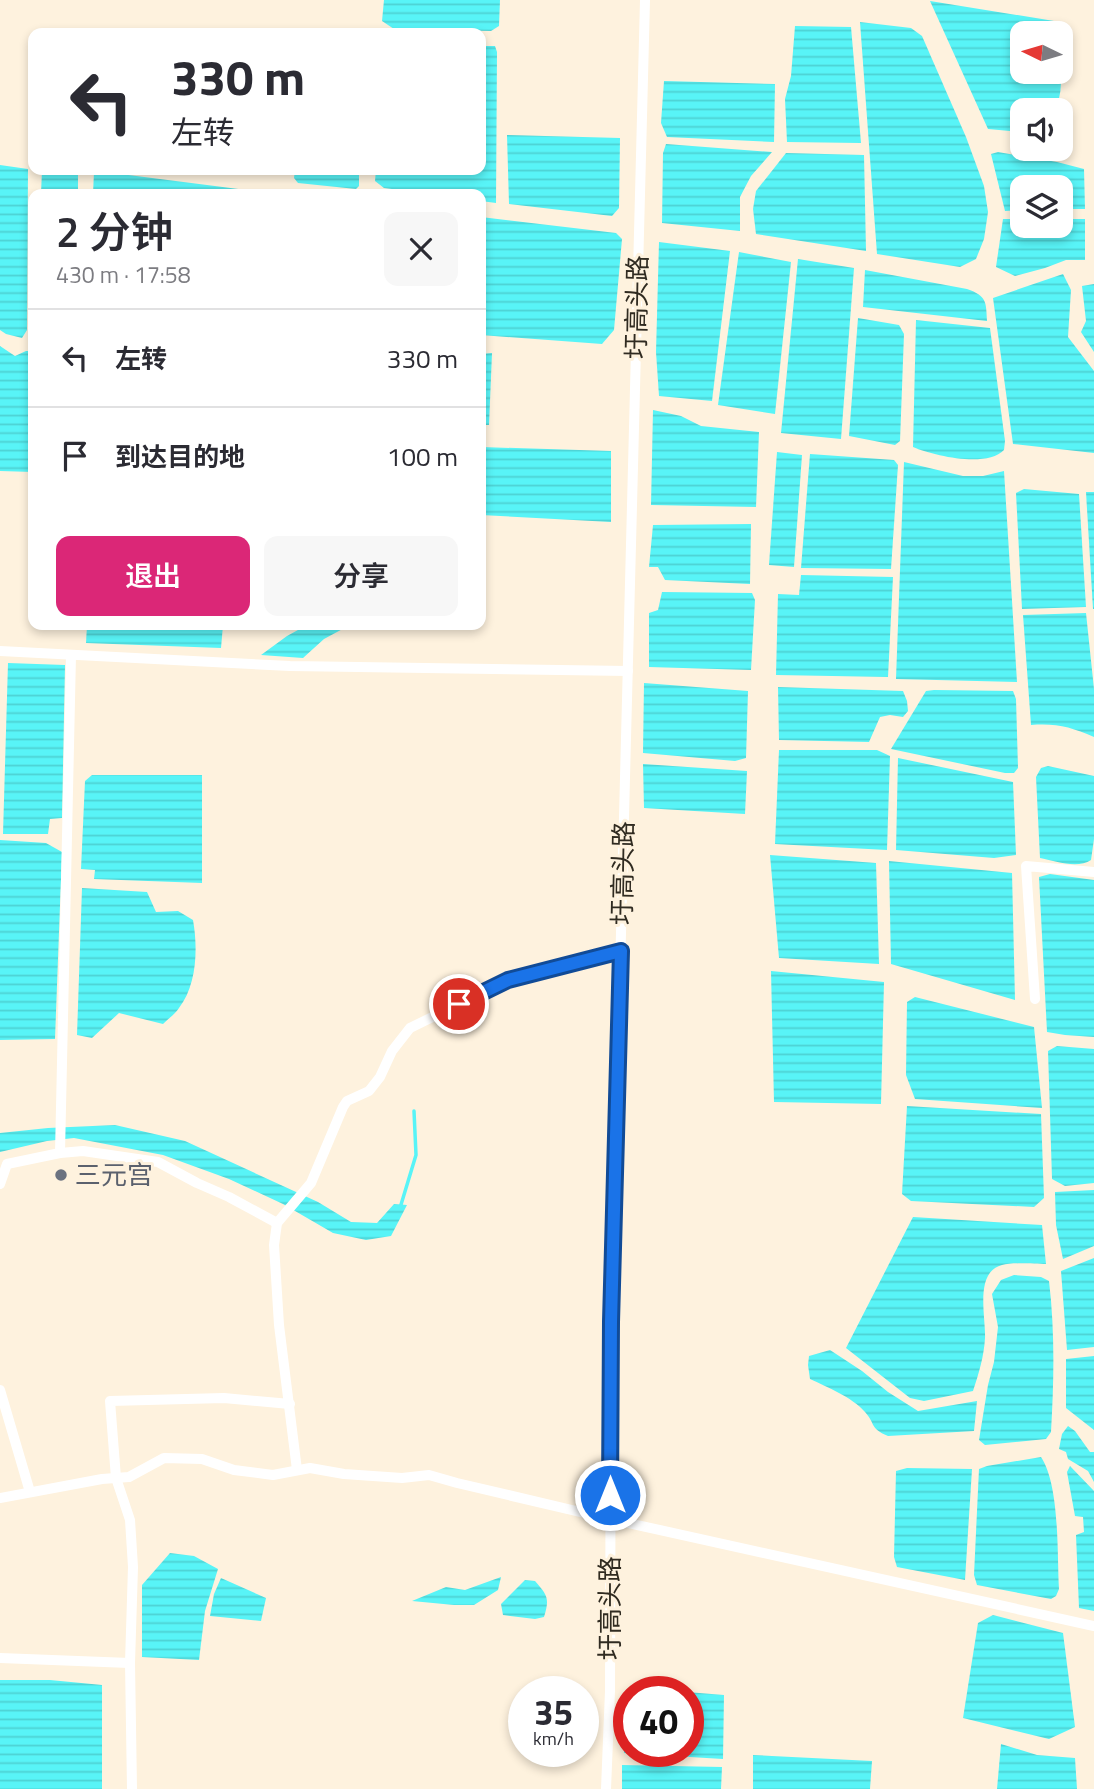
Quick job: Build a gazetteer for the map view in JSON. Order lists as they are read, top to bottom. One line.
{"streets":{"street":["圩高头路"]},"places":["三元宫"],"north":"left","page":{"turn":["330 m","左转"],"heading":["2 分钟","430 m · 17:58"],"list":[{"name":"左转","value":"330 m"},{"name":"到达目的地","value":"100 m"}],"buttons":["退出","分享"],"speed":"35 km/h","limit":"40"}}
